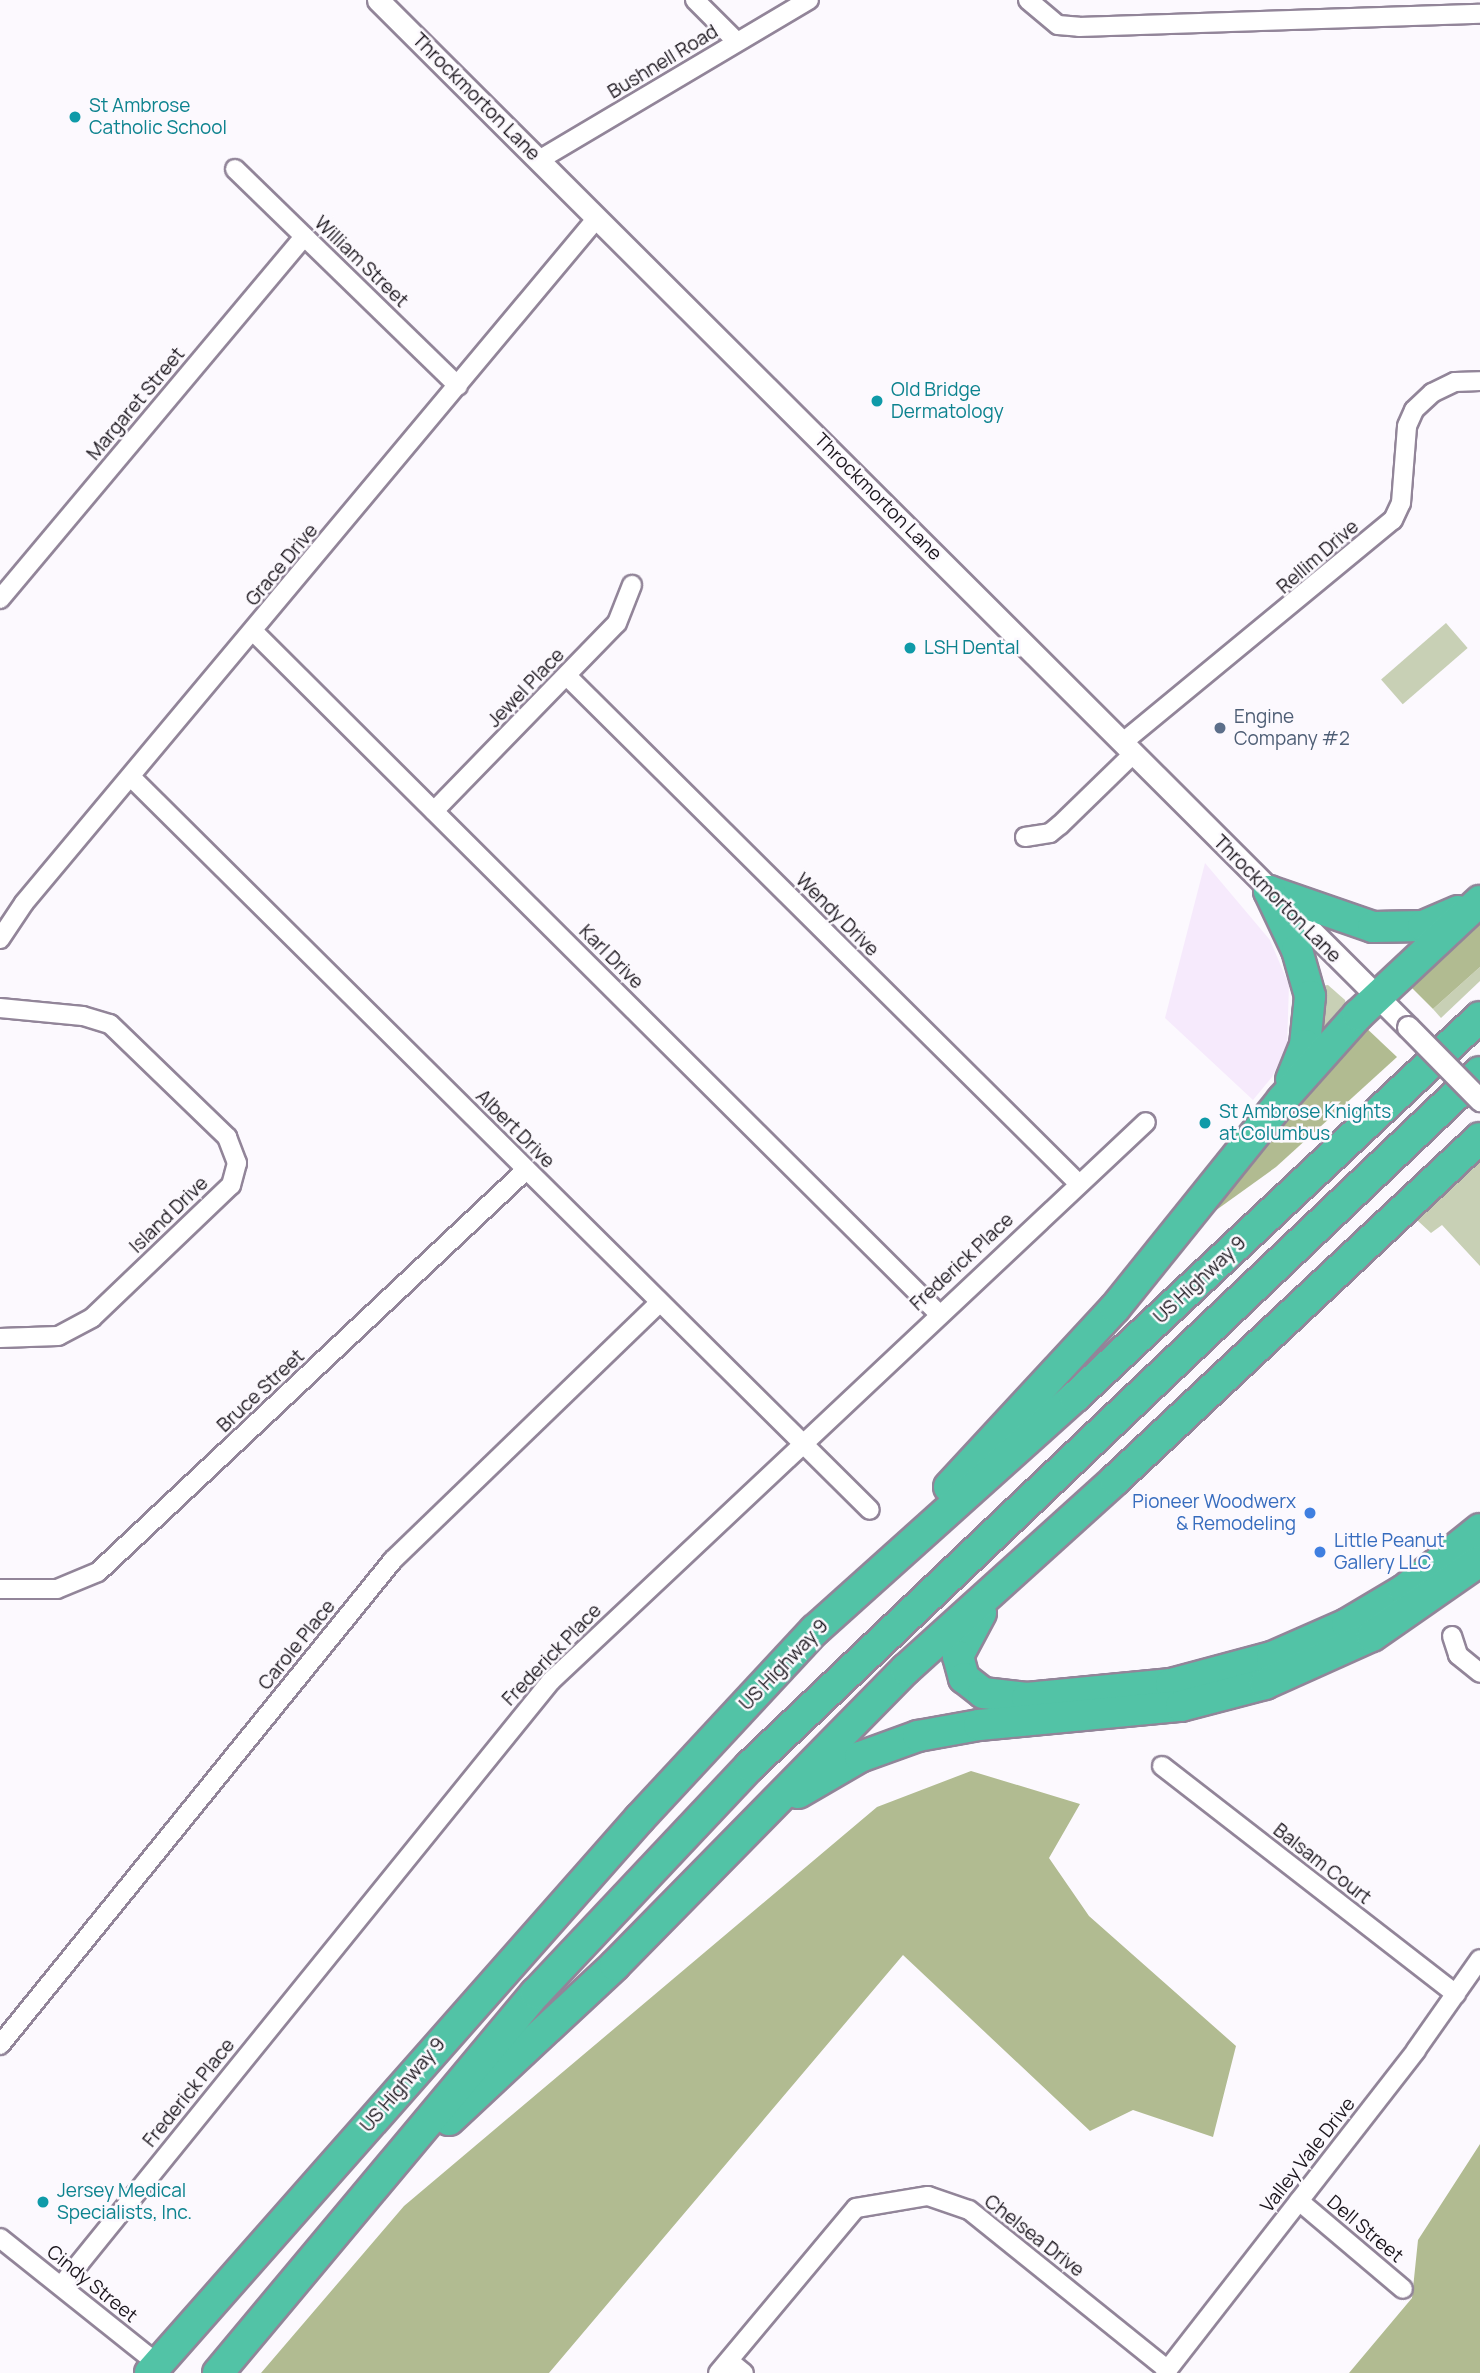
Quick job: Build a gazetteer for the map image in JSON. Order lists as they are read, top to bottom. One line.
{"streets":{"highway":["US Highway 9"],"street":["Bushnell Road","Throckmorton Lane","William Street","Margaret Street","Rellim Drive","Grace Drive","Jewel Place","Wendy Drive","Karl Drive","Albert Drive","Island Drive","Frederick Place","Bruce Street","Carole Place","Balsam Court","Valley Vale Drive","Dell Street","Chelsea Drive","Cindy Street"]},"crossings":[["Bushnell Road","Throckmorton Lane"],["Throckmorton Lane","Rellim Drive"],["Throckmorton Lane","Grace Drive"],["William Street","Margaret Street"],["William Street","Grace Drive"],["Grace Drive","Karl Drive"],["Grace Drive","Albert Drive"],["Jewel Place","Wendy Drive"],["Jewel Place","Karl Drive"],["Wendy Drive","Frederick Place"],["Karl Drive","Frederick Place"],["Albert Drive","Frederick Place"],["Albert Drive","Bruce Street"],["Albert Drive","Carole Place"],["Frederick Place","Cindy Street"],["US Highway 9","Cindy Street"],["Balsam Court","Valley Vale Drive"],["Valley Vale Drive","Dell Street"],["Valley Vale Drive","Chelsea Drive"]],"places":["St Ambrose Catholic School","Old Bridge Dermatology","LSH Dental","Engine Company #2","St Ambrose Knights at Columbus","Pioneer Woodwerx & Remodeling","Little Peanut Gallery LLC","Jersey Medical Specialists, Inc."]}
